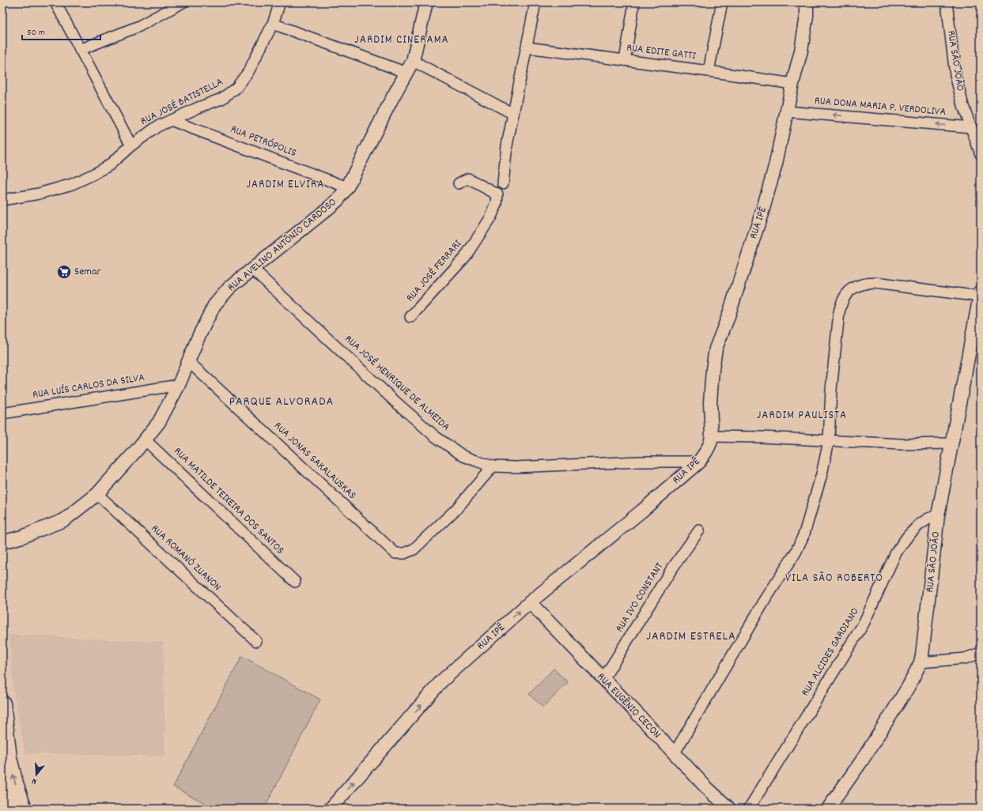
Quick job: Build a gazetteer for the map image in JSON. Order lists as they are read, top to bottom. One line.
{"streets":{"street":["RUA EDITE GATTI","RUA SÃO JOÃO","RUA JOSÉ BATISTELLA","RUA DONA MARIA P. VERDOLIVA","RUA PETRÓPOLIS","RUA IPÊ","RUA AVELINO ANTÔNIO CARDOSO","RUA JOSÉ FERRARI","RUA JOSÉ HENRIQUE DE ALMEIDA","RUA LUÍS CARLOS DA SILVA","RUA JONAS SAKALAUSKAS","RUA MATILDE TEIXEIRA DOS SANTOS","RUA ROMANÓ ZUANON","RUA IVO CONSTANT","RUA ALCIDES GARDIANO","RUA EUGÊNIO CECON"]},"crossings":[["RUA EDITE GATTI","RUA IPÊ"],["RUA SÃO JOÃO","RUA DONA MARIA P. VERDOLIVA"],["RUA SÃO JOÃO","RUA ALCIDES GARDIANO"],["RUA JOSÉ BATISTELLA","RUA PETRÓPOLIS"],["RUA DONA MARIA P. VERDOLIVA","RUA IPÊ"],["RUA PETRÓPOLIS","RUA AVELINO ANTÔNIO CARDOSO"],["RUA IPÊ","RUA JOSÉ HENRIQUE DE ALMEIDA"],["RUA IPÊ","RUA EUGÊNIO CECON"],["RUA AVELINO ANTÔNIO CARDOSO","RUA JOSÉ HENRIQUE DE ALMEIDA"],["RUA AVELINO ANTÔNIO CARDOSO","RUA LUÍS CARLOS DA SILVA"],["RUA AVELINO ANTÔNIO CARDOSO","RUA JONAS SAKALAUSKAS"],["RUA AVELINO ANTÔNIO CARDOSO","RUA MATILDE TEIXEIRA DOS SANTOS"],["RUA AVELINO ANTÔNIO CARDOSO","RUA ROMANÓ ZUANON"],["RUA JOSÉ HENRIQUE DE ALMEIDA","RUA JONAS SAKALAUSKAS"],["RUA IVO CONSTANT","RUA EUGÊNIO CECON"]],"one_way":["RUA DONA MARIA P. VERDOLIVA"],"districts":["JARDIM CINERAMA","JARDIM ELVIRA","PARQUE ALVORADA","JARDIM PAULISTA","VILA SÃO ROBERTO","JARDIM ESTRELA"],"places":{"supermarket":["Semar"]},"scale_bar":"50 m","north":"bottom"}
